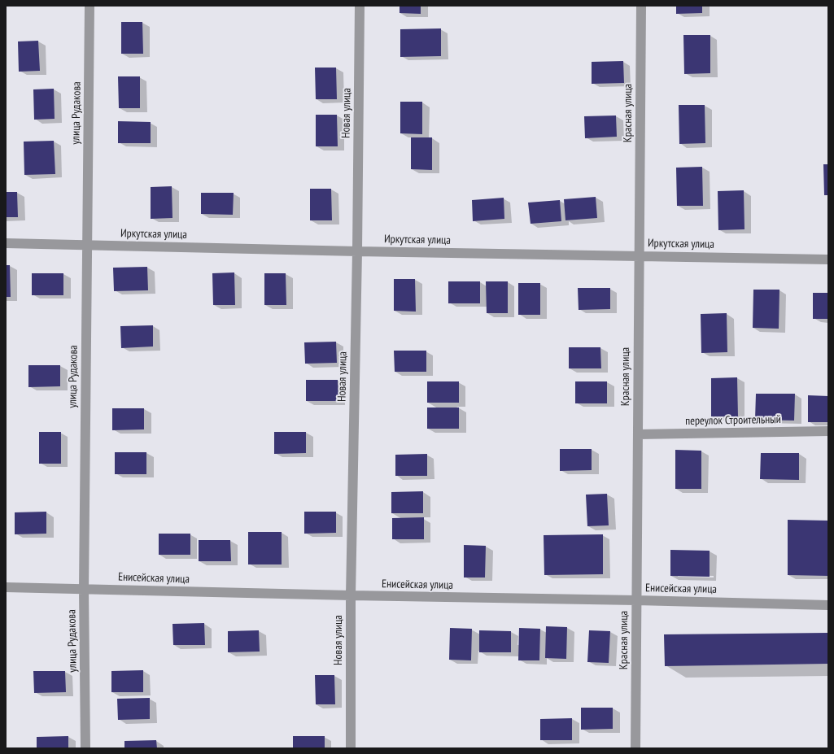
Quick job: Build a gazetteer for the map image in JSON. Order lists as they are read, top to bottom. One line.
{"streets":{"street":["улица Рудакова","Новая улица","Красная улица","Иркутская улица","переулок Строительный","Енисейская улица"]},"crossings":[["улица Рудакова","Иркутская улица"],["улица Рудакова","Енисейская улица"],["Новая улица","Иркутская улица"],["Новая улица","Енисейская улица"],["Красная улица","Иркутская улица"],["Красная улица","переулок Строительный"],["Красная улица","Енисейская улица"]]}
